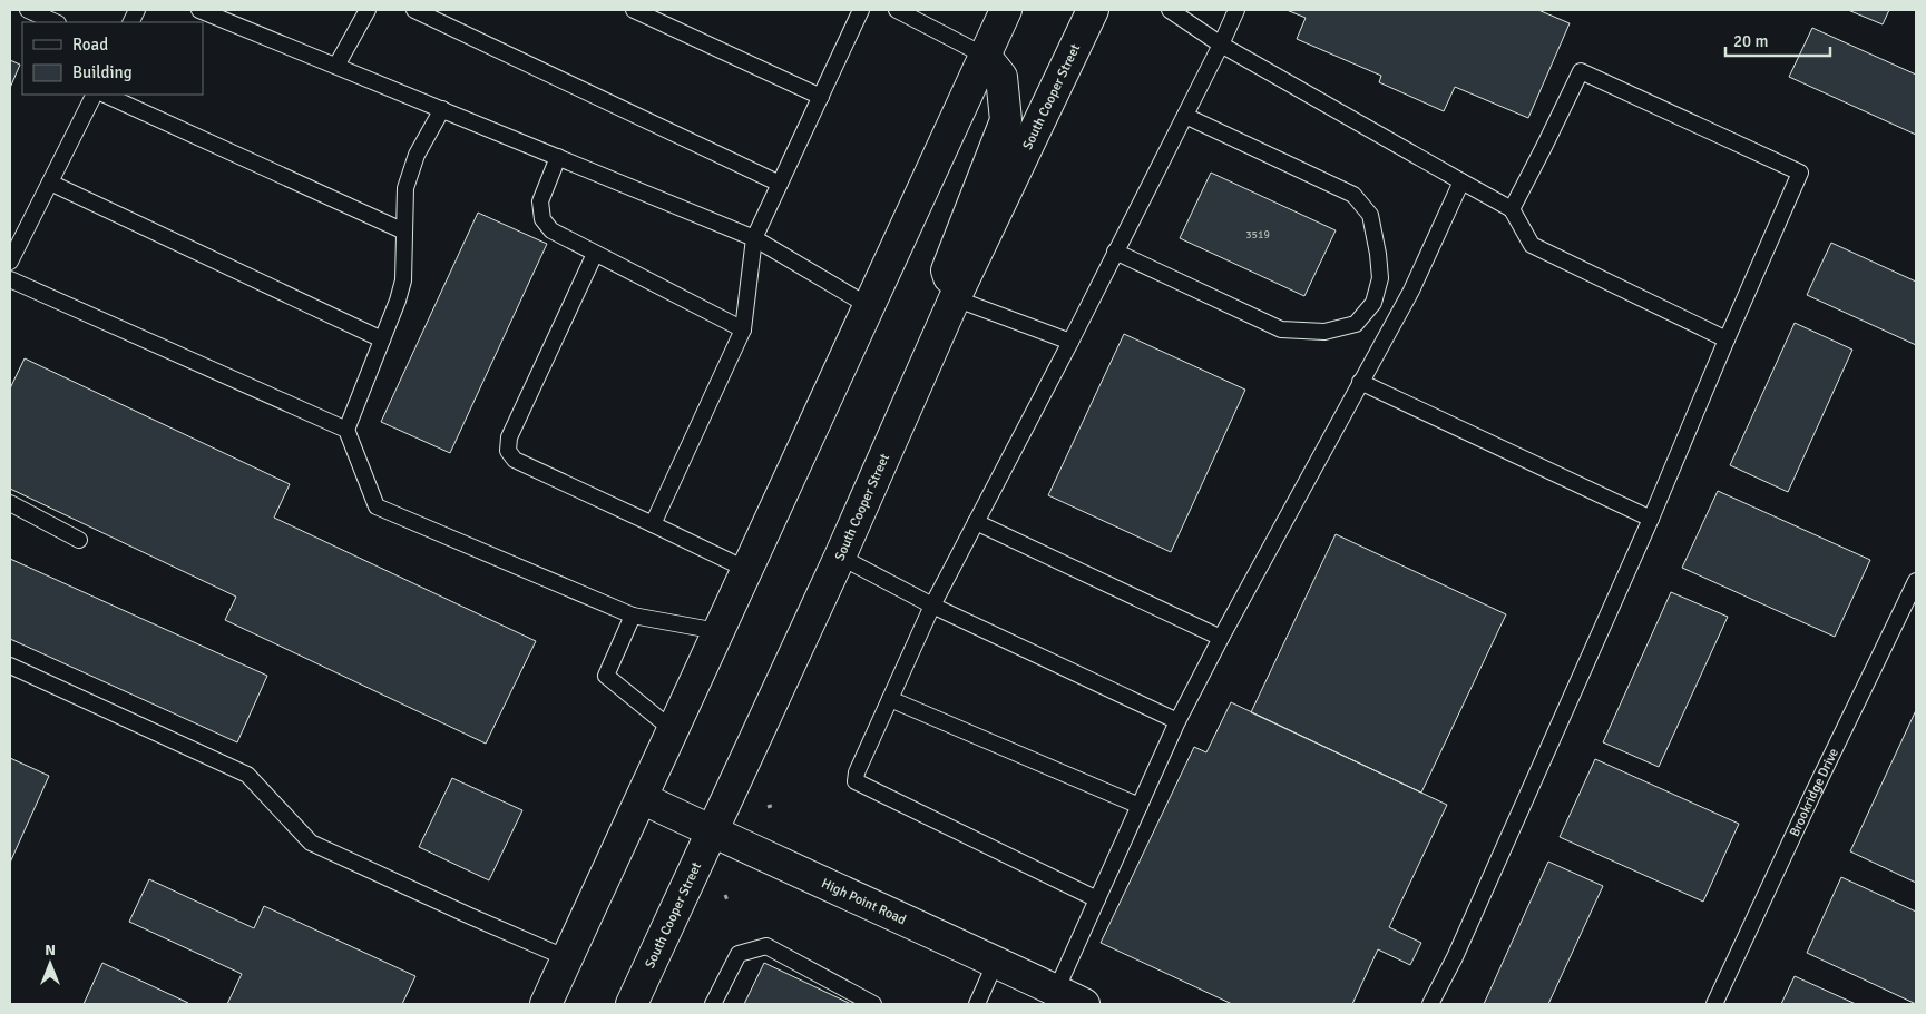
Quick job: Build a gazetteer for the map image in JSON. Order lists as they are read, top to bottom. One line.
{"streets":{"main road":["South Cooper Street","High Point Road"],"lane":["Brookridge Drive"]},"crossings":[["South Cooper Street","High Point Road"]],"house_numbers":["3519"],"legend":["Road","Building"],"scale_bar":"20 m","north":"top"}
